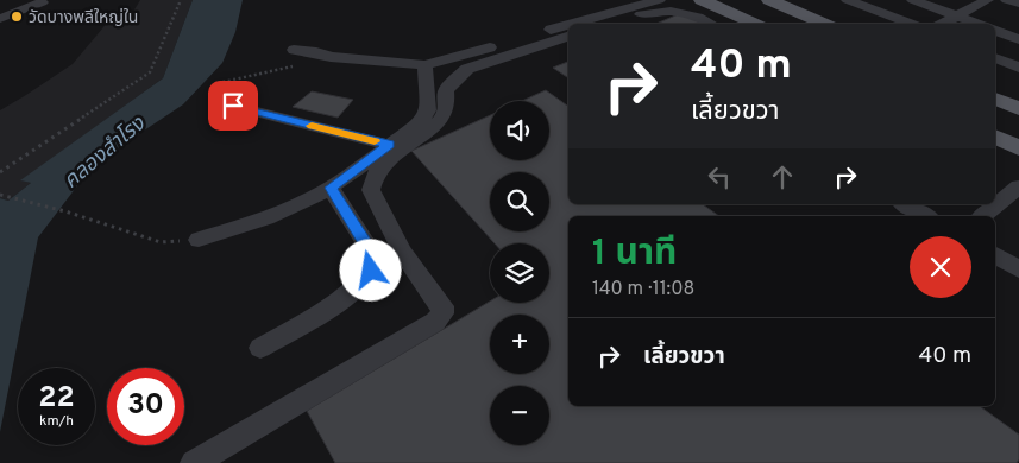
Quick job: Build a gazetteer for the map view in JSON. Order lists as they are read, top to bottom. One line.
{"water":["คลองสำโรง"],"places":["วัดบางพลีใหญ่ใน"],"page":{"turn":["40 m","เลี้ยวขวา"],"map_buttons":["+","−"],"heading":["1 นาที","140 m · 11:08"],"list":[{"name":"เลี้ยวขวา","value":"40 m"}],"speed":"22 km/h","limit":"30"}}
